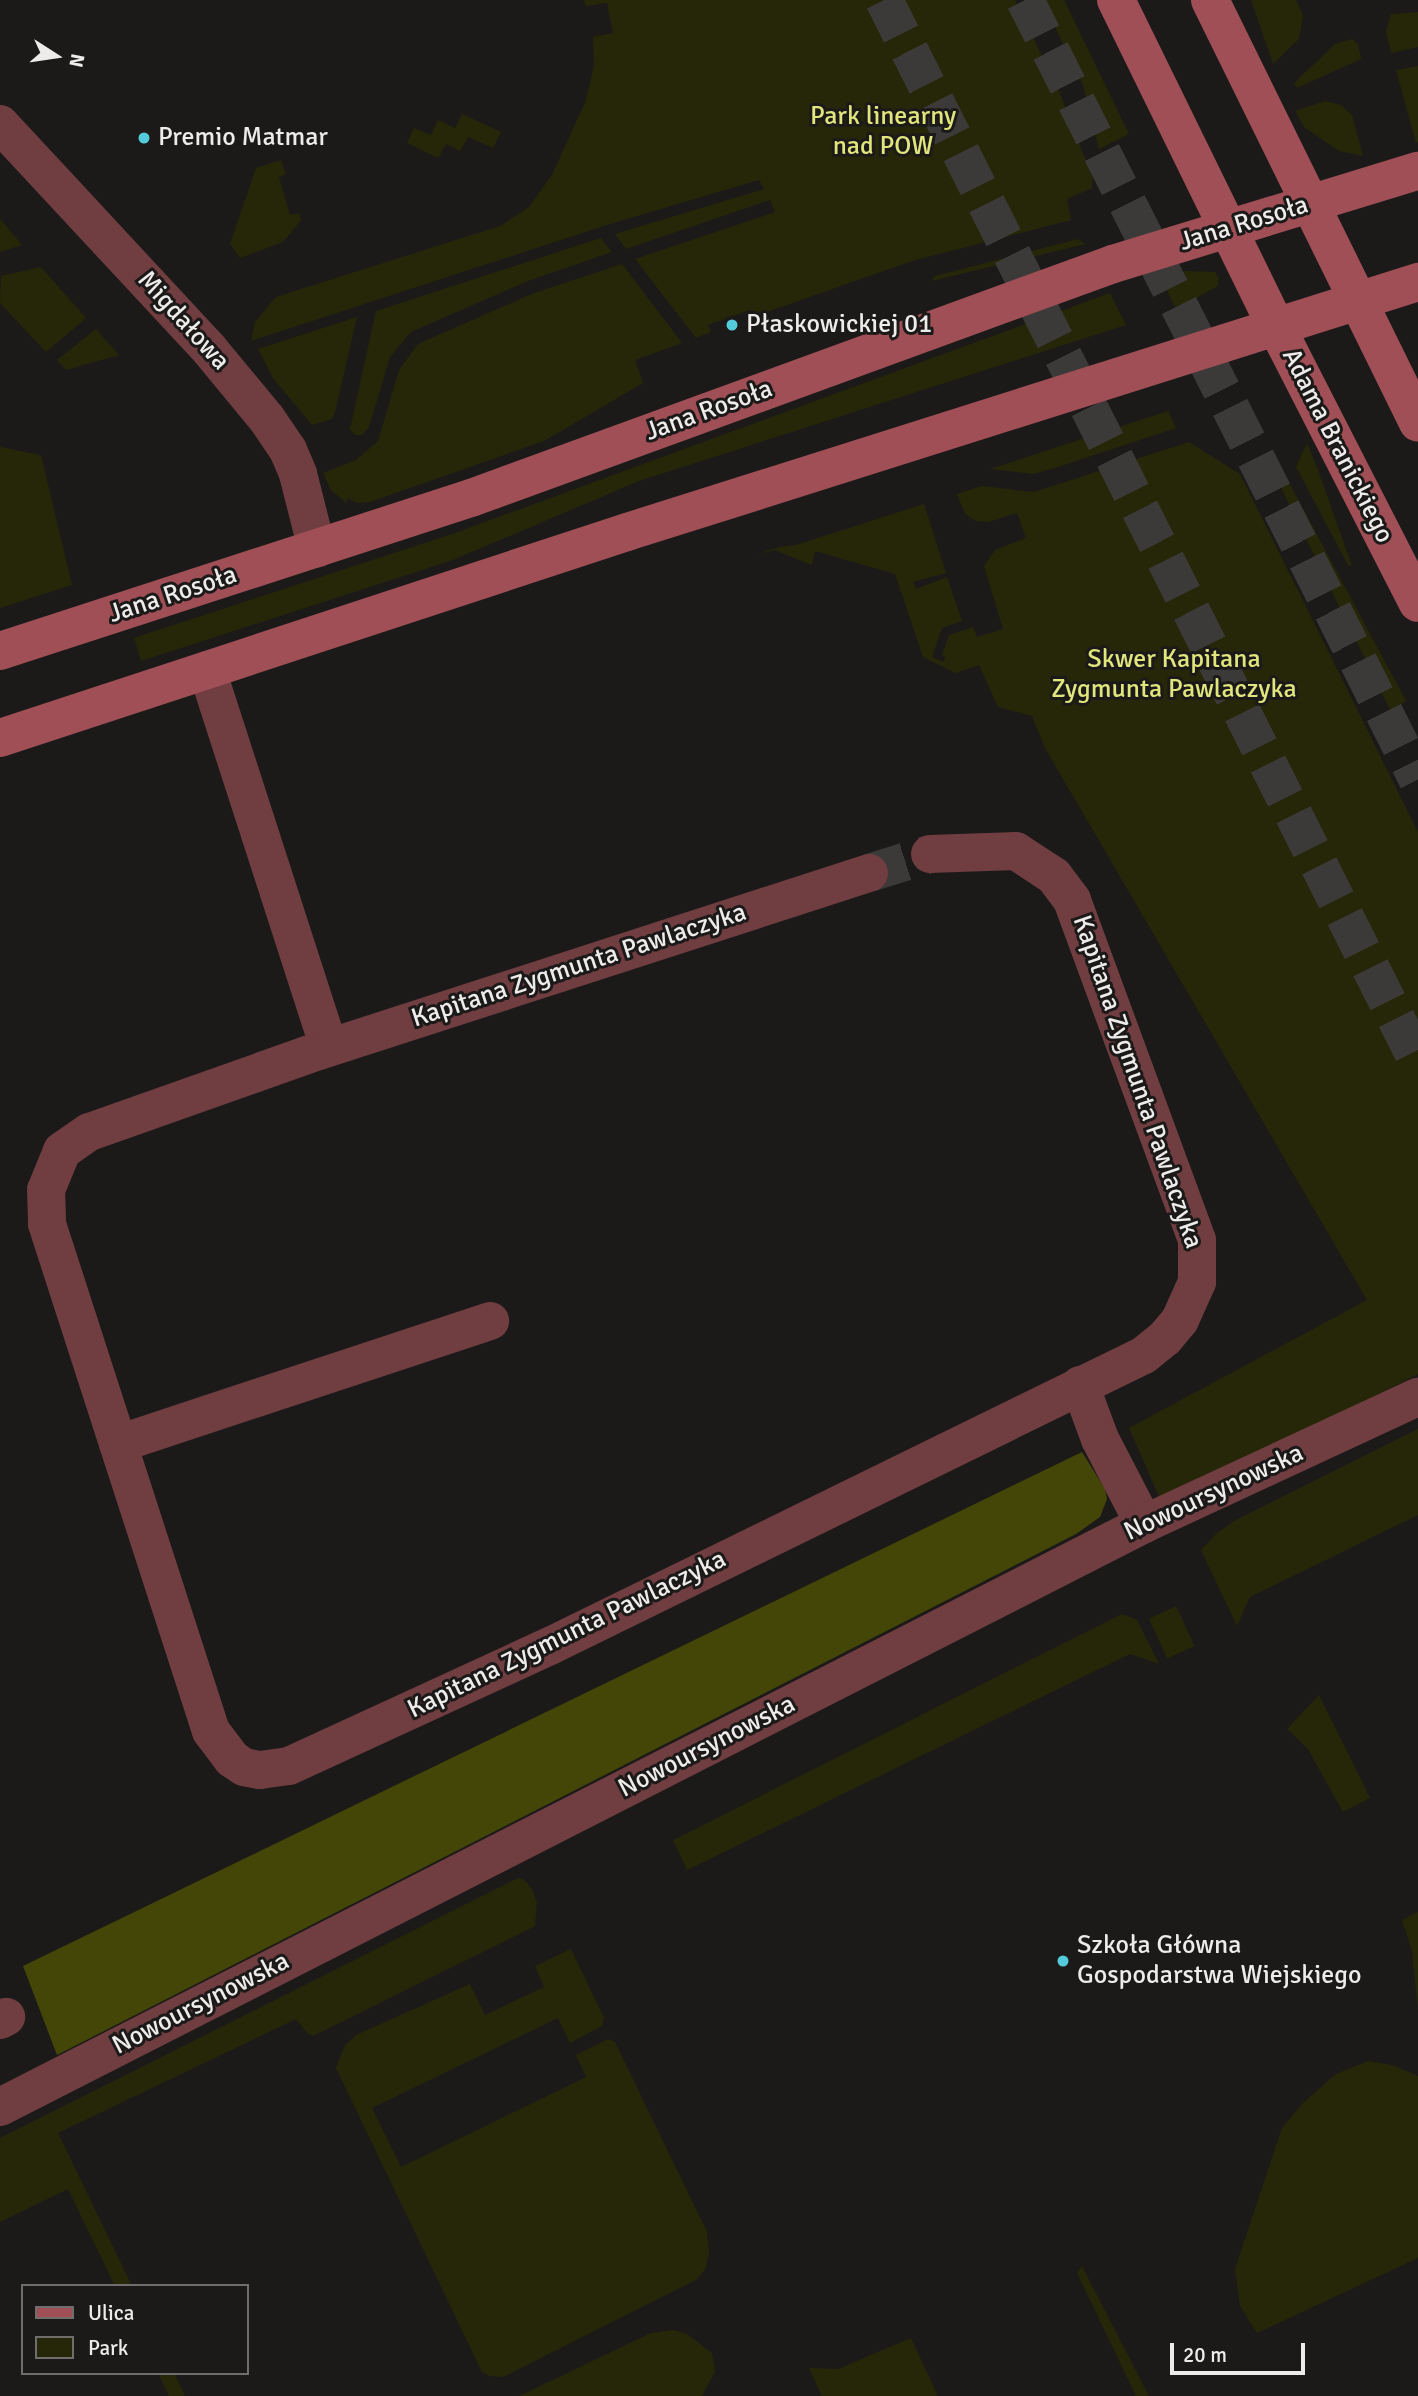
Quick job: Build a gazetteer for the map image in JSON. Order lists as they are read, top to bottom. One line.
{"streets":{"street":["Jana Rosoła","Migdałowa","Adama Branickiego","Kapitana Zygmunta Pawlaczyka","Nowoursynowska"]},"crossings":[["Jana Rosoła","Migdałowa"],["Jana Rosoła","Adama Branickiego"]],"parks":["Park linearny nad POW","Skwer Kapitana Zygmunta Pawlaczyka"],"places":["Premio Matmar","Płaskowickiej 01","Szkoła Główna Gospodarstwa Wiejskiego"],"legend":["Ulica","Park"],"scale_bar":"20 m","north":"right"}
